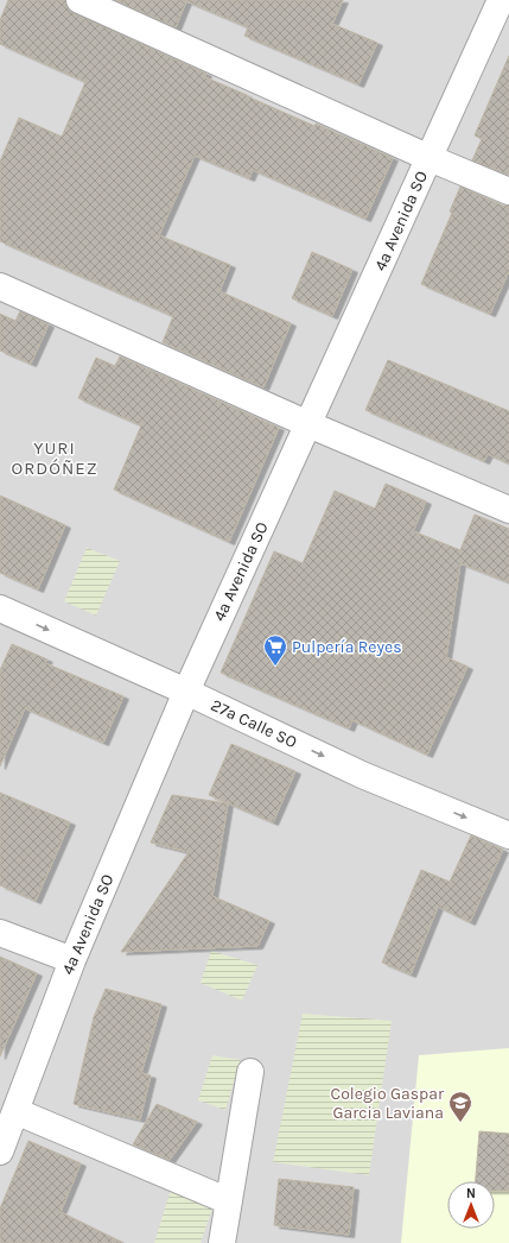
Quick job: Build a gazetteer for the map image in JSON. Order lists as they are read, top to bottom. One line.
{"streets":{"street":["4a Avenida SO","27a Calle SO"]},"crossings":[["4a Avenida SO","27a Calle SO"]],"one_way":["27a Calle SO"],"districts":["YURI ORDÓÑEZ"],"places":{"supermarket":["Pulpería Reyes"],"school or university":["Colegio Gaspar Garcia Laviana"]},"north":"top"}
